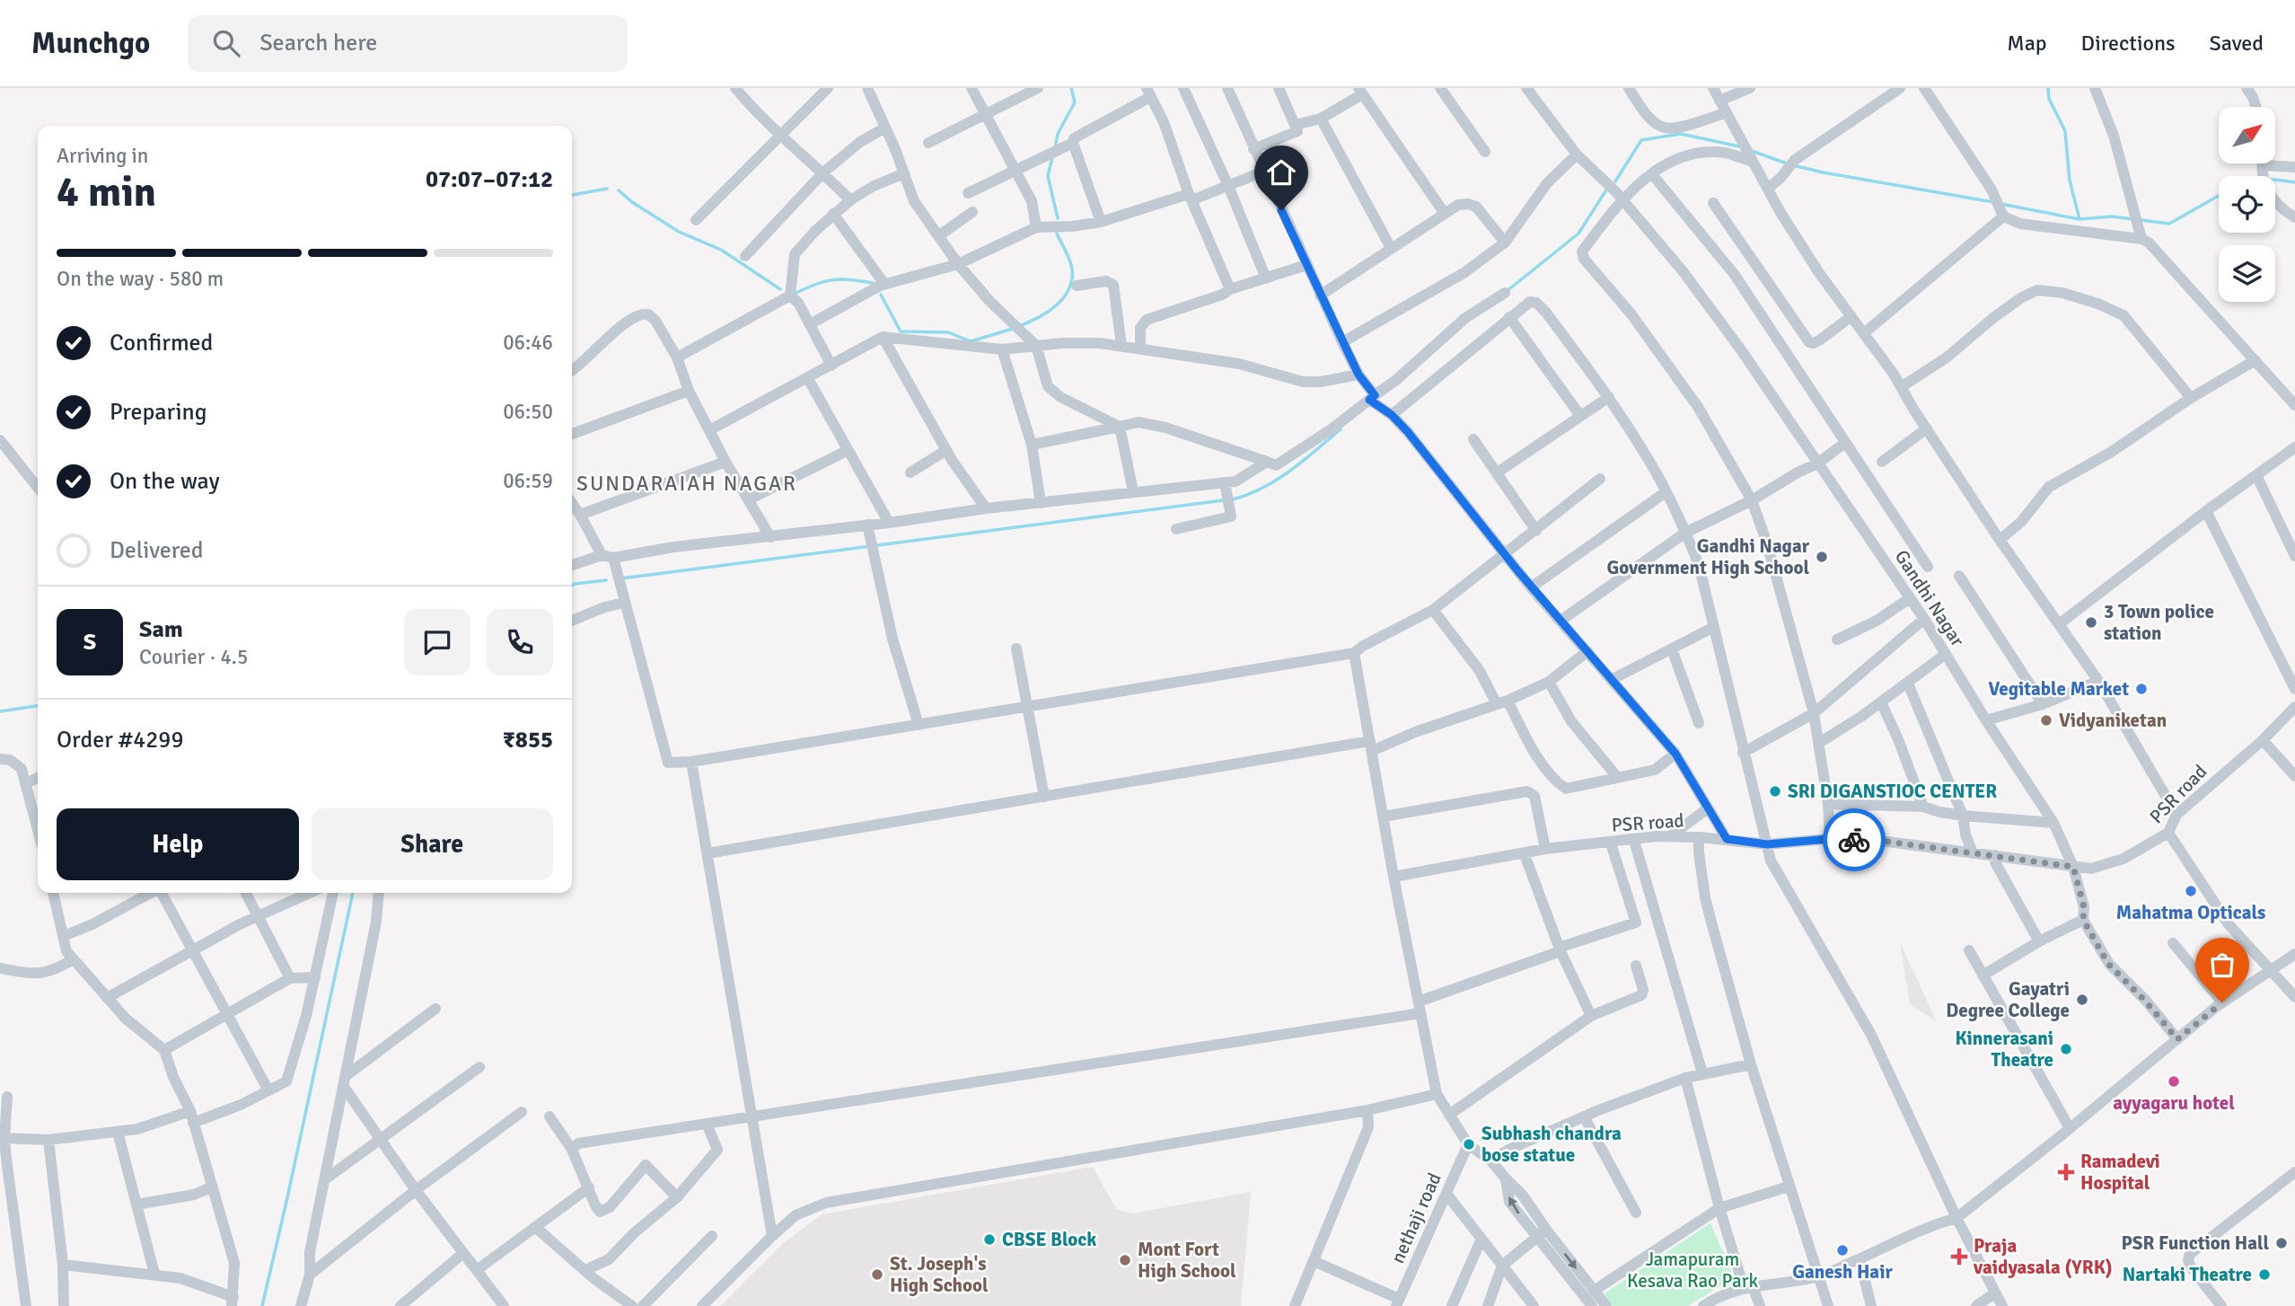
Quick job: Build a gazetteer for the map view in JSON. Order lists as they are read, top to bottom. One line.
{"streets":{"street":["Gandhi Nagar","PSR road","nethaji road"]},"crossings":[["Gandhi Nagar","PSR road"]],"districts":["SUNDARAIAH NAGAR"],"parks":["Jamapuram Kesava Rao Park"],"places":{"other":["Gandhi Nagar Government High School","3 Town police station","Vegitable Market","Vidyaniketan","SRI DIGANSTIOC CENTER","Mahatma Opticals","Gayatri Degree College","Kinnerasani Theatre","ayyagaru hotel","Subhash chandra bose statue","CBSE Block","PSR Function Hall","Ganesh Hair","Mont Fort High School","St. Joseph's High School","Nartaki Theatre"],"health":["Ramadevi Hospital","Praja vaidyasala (YRK)"]},"north":"top right","page":{"header":"Munchgo","search":"Search here","nav":["Map","Directions","Saved"],"heading":["4 min","Arriving in","07:07–07:12"],"panel":["Sam","Courier · 4.5","Order #4299","₹855"],"bar":"On the way · 580 m","list":[["Confirmed","06:46"],["Preparing","06:50"],["On the way","06:59"],"Delivered"],"round":"S","buttons":["Help","Share"]}}
